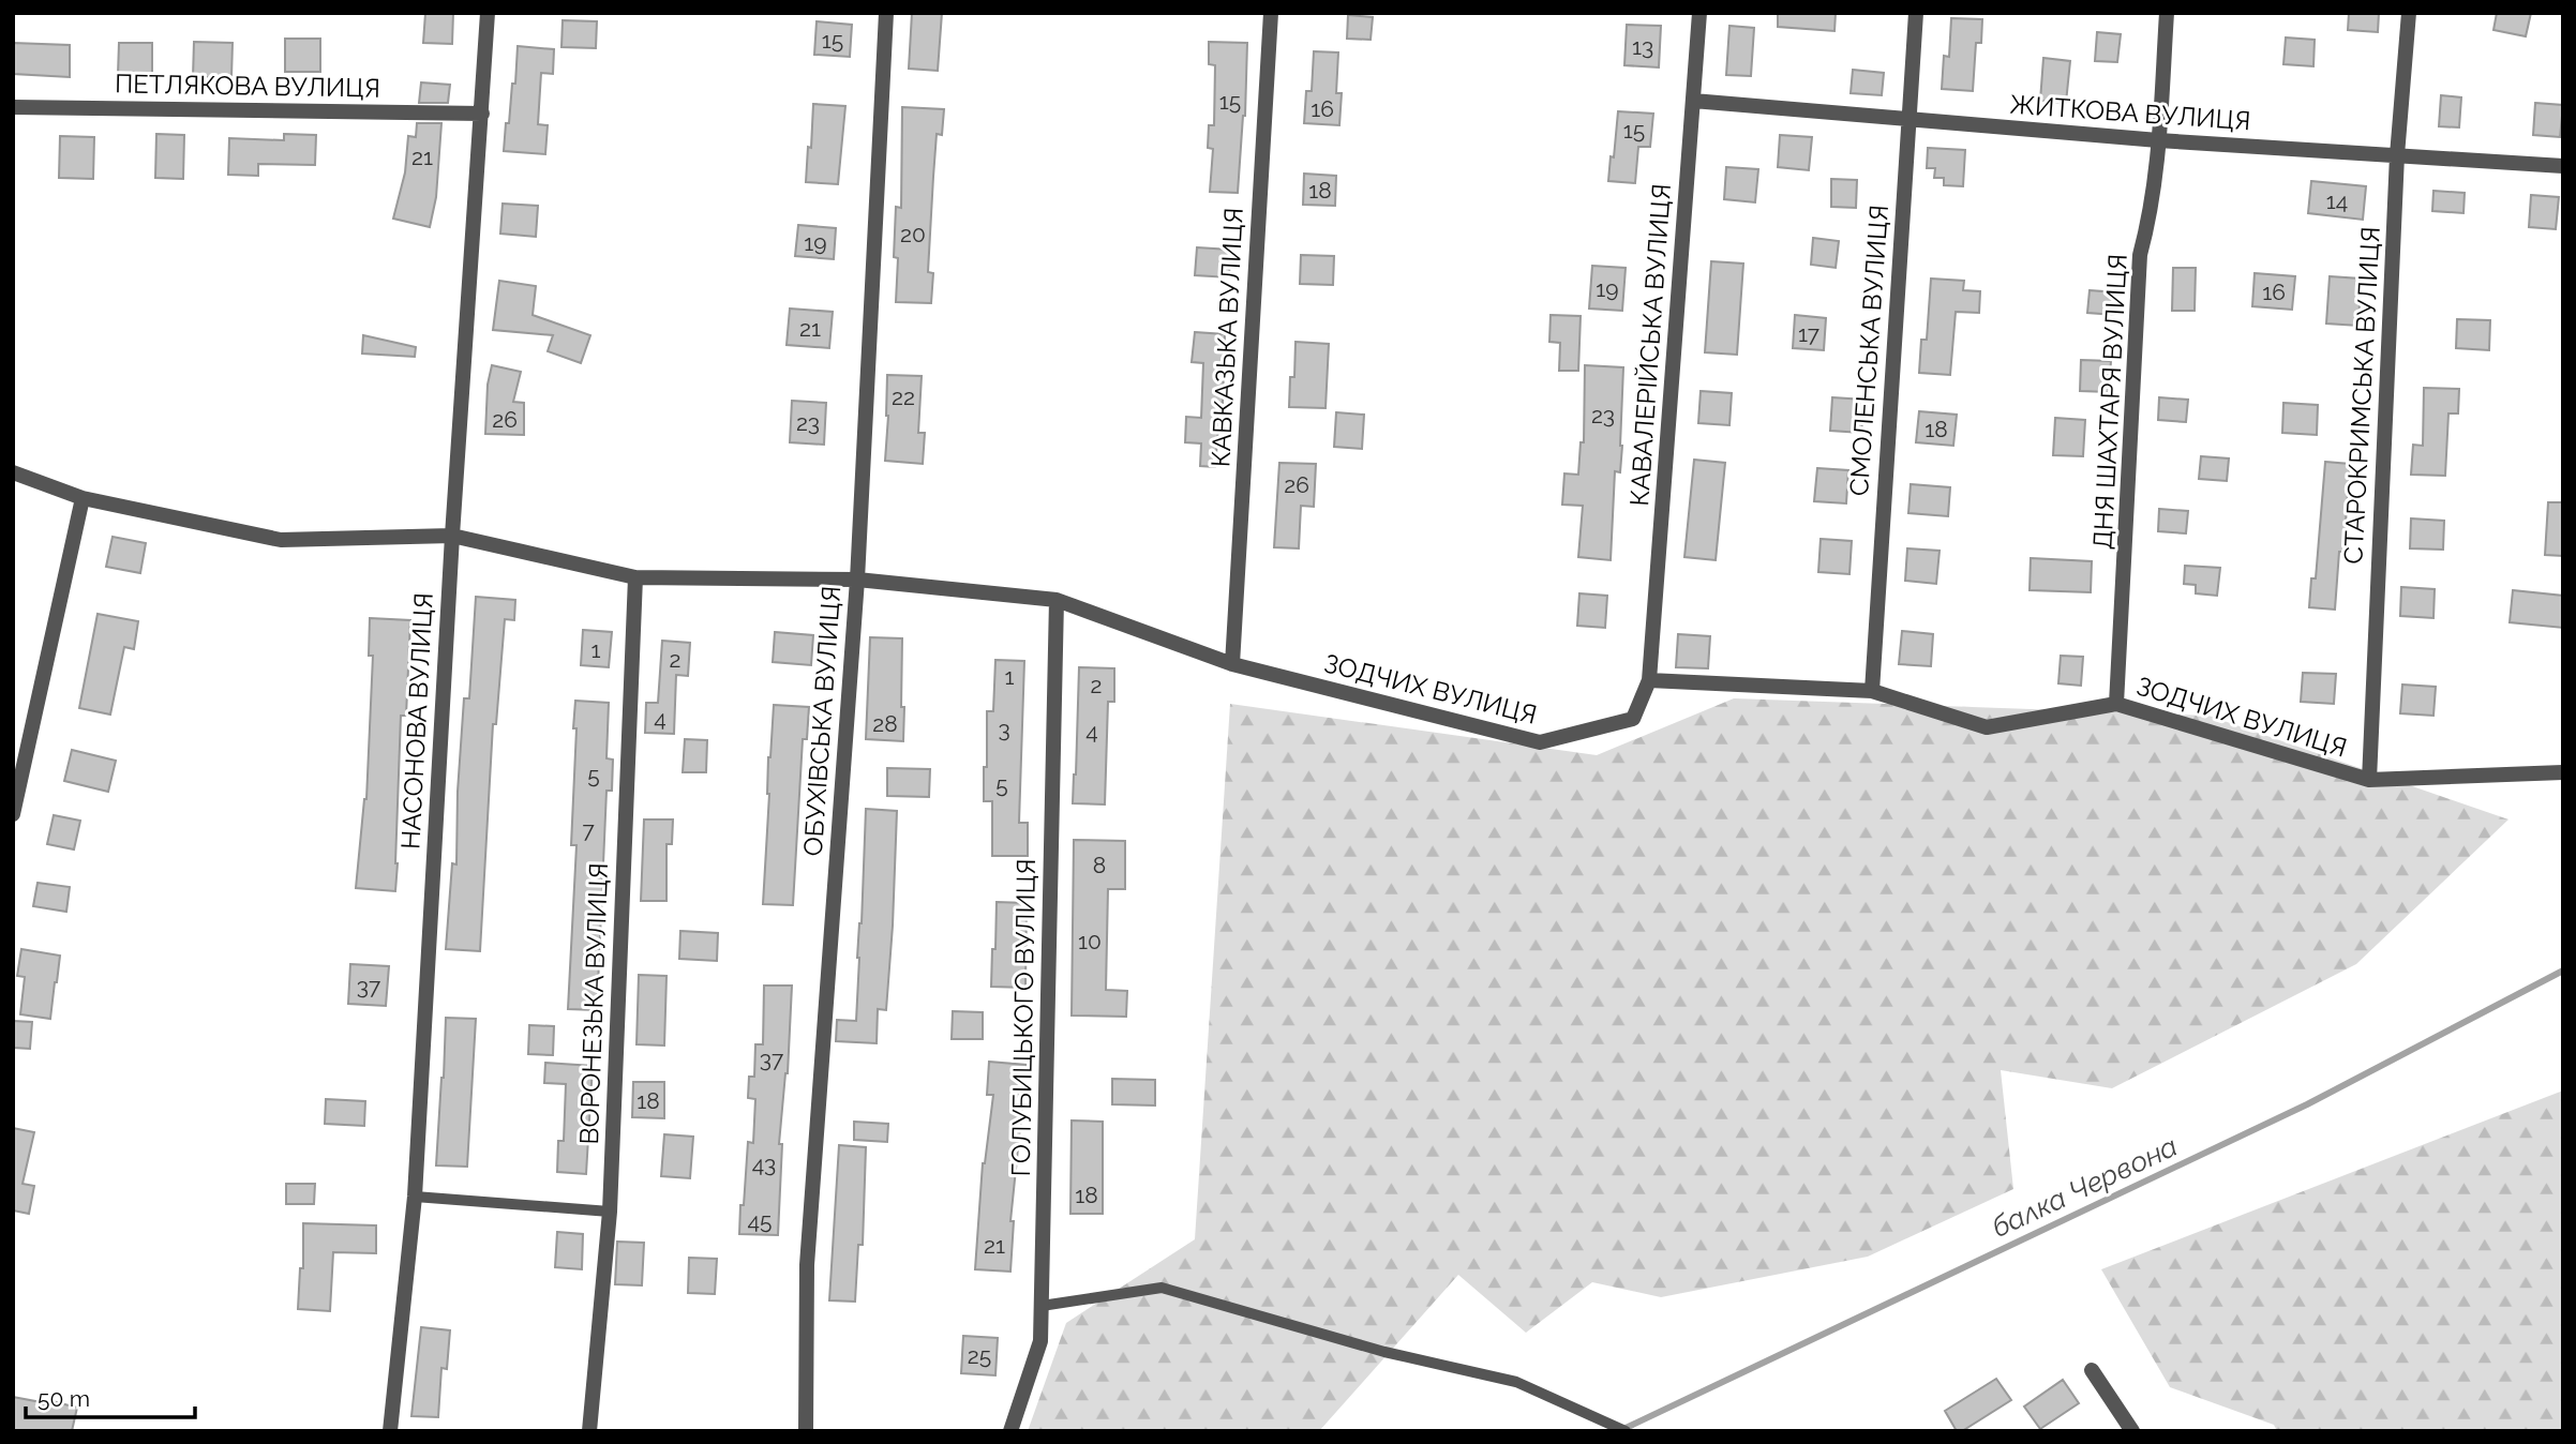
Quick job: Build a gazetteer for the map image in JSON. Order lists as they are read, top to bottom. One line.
{"streets":{"street":["ПЕТЛЯКОВА ВУЛИЦЯ","ЖИТКОВА ВУЛИЦЯ","КАВКАЗЬКА ВУЛИЦЯ","КАВАЛЕРІЙСЬКА ВУЛИЦЯ","СМОЛЕНСЬКА ВУЛИЦЯ","СТАРОКРИМСЬКА ВУЛИЦЯ","ДНЯ ШАХТАРЯ ВУЛИЦЯ","ЗОДЧИХ ВУЛИЦЯ","НАСОНОВА ВУЛИЦЯ","ОБУХІВСЬКА ВУЛИЦЯ","ВОРОНЕЗЬКА ВУЛИЦЯ","ГОЛУБИЦЬКОГО ВУЛИЦЯ"]},"crossings":[["ПЕТЛЯКОВА ВУЛИЦЯ","НАСОНОВА ВУЛИЦЯ"],["ЖИТКОВА ВУЛИЦЯ","КАВАЛЕРІЙСЬКА ВУЛИЦЯ"],["ЖИТКОВА ВУЛИЦЯ","СМОЛЕНСЬКА ВУЛИЦЯ"],["ЖИТКОВА ВУЛИЦЯ","СТАРОКРИМСЬКА ВУЛИЦЯ"],["ЖИТКОВА ВУЛИЦЯ","ДНЯ ШАХТАРЯ ВУЛИЦЯ"],["КАВКАЗЬКА ВУЛИЦЯ","ЗОДЧИХ ВУЛИЦЯ"],["КАВАЛЕРІЙСЬКА ВУЛИЦЯ","ЗОДЧИХ ВУЛИЦЯ"],["СМОЛЕНСЬКА ВУЛИЦЯ","ЗОДЧИХ ВУЛИЦЯ"],["СТАРОКРИМСЬКА ВУЛИЦЯ","ЗОДЧИХ ВУЛИЦЯ"],["ДНЯ ШАХТАРЯ ВУЛИЦЯ","ЗОДЧИХ ВУЛИЦЯ"]],"water":["балка Червона"],"house_numbers":["15","13","15","16","15","21","18","14","20","19","19","16","21","17","22","23","26","23","18","26","1","2","1","2","4","28","3","4","5","5","7","8","10","37","37","18","43","18","45","21","25"],"scale_bar":"50 m"}
